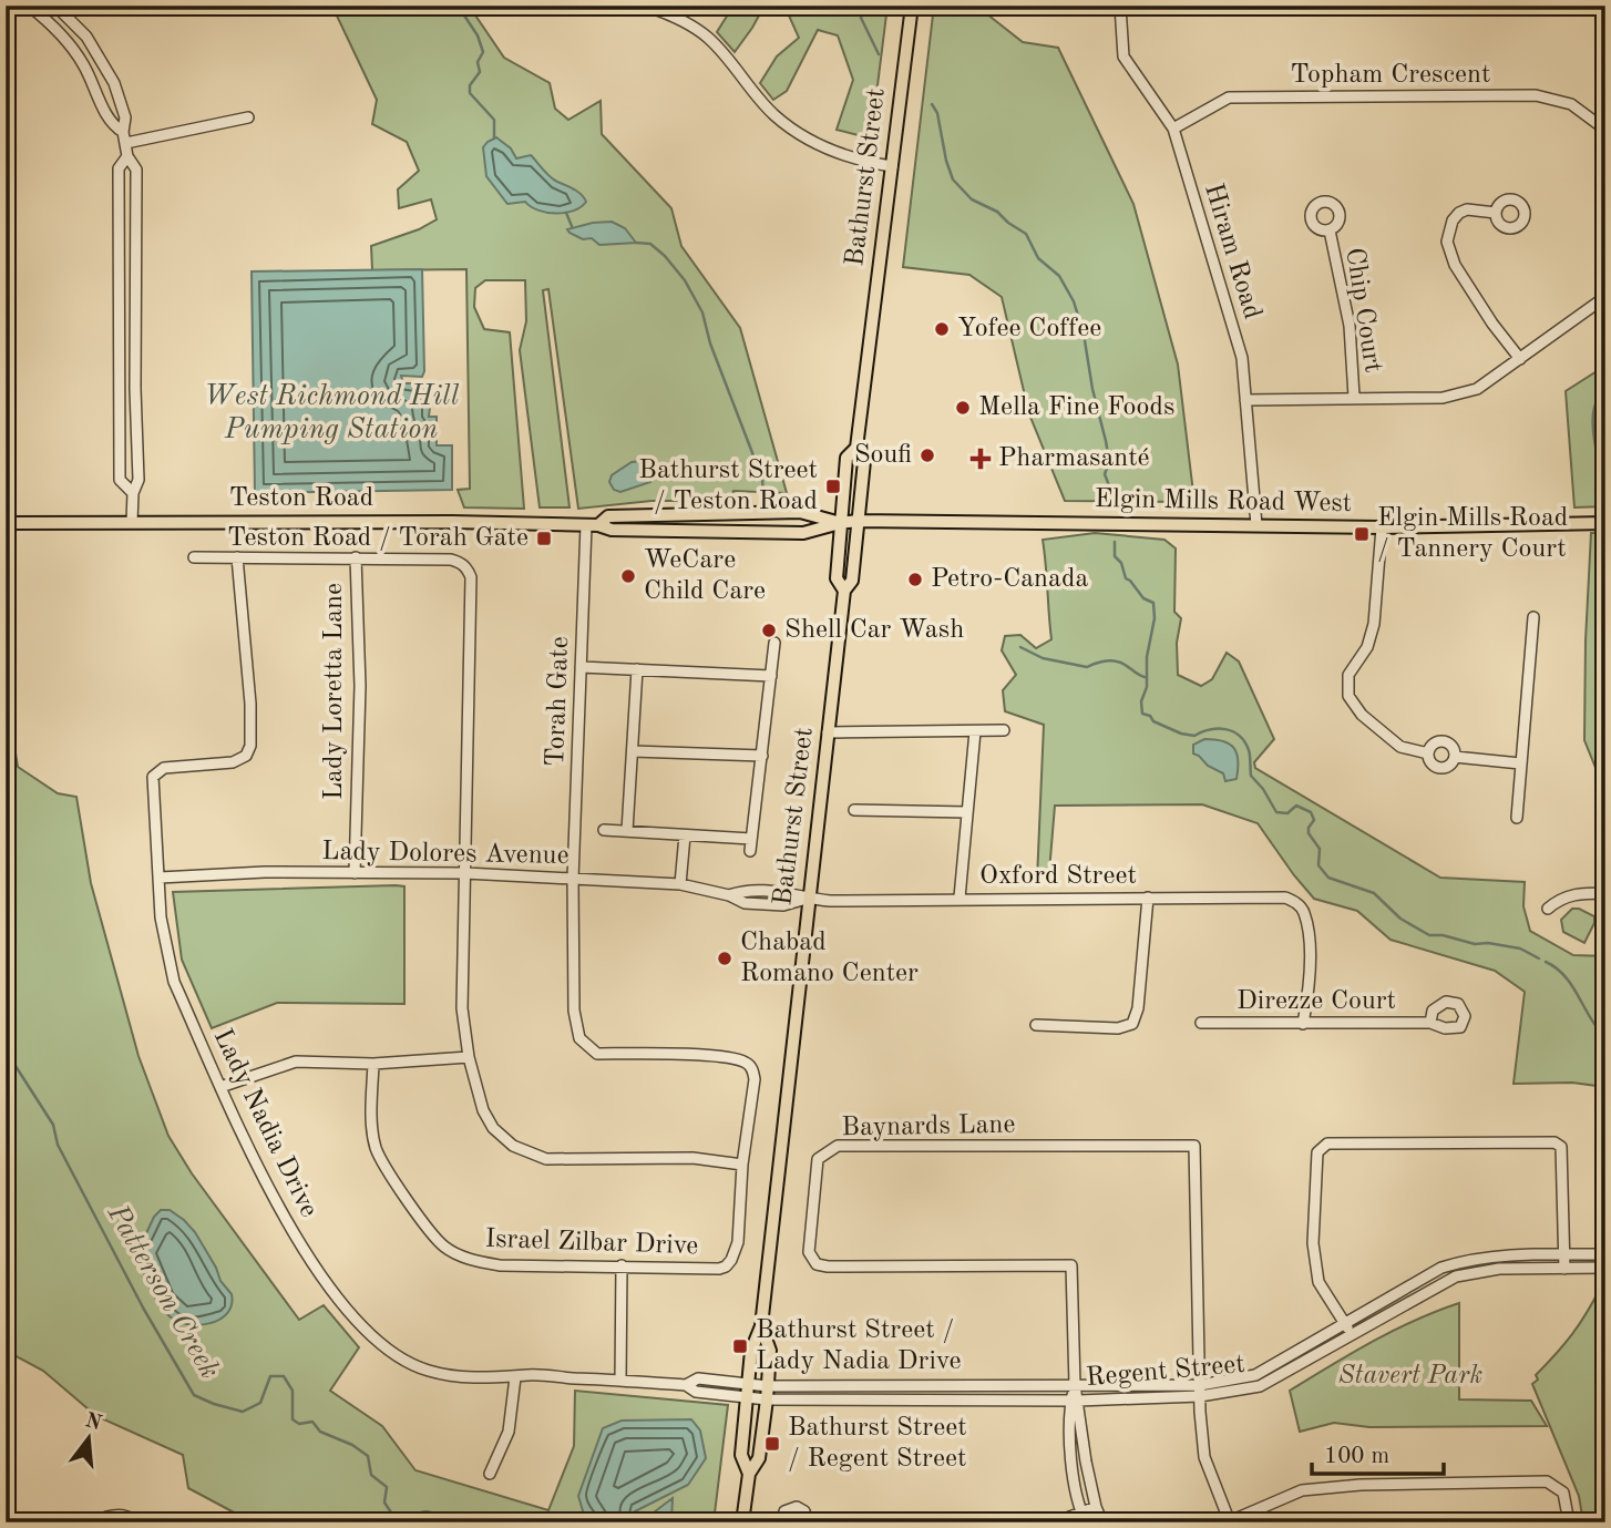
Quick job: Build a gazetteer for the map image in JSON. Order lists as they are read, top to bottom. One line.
{"streets":{"main road":["Bathurst Street","Teston Road","Elgin Mills Road West"],"street":["Topham Crescent","Hiram Road","Chip Court","Lady Loretta Lane","Torah Gate","Lady Dolores Avenue","Oxford Street","Direzze Court","Lady Nadia Drive","Baynards Lane","Israel Zilbar Drive","Regent Street"]},"crossings":[["Topham Crescent","Hiram Road"],["Bathurst Street","Teston Road"],["Bathurst Street","Elgin Mills Road West"],["Bathurst Street","Lady Dolores Avenue"],["Bathurst Street","Oxford Street"],["Bathurst Street","Lady Nadia Drive"],["Bathurst Street","Regent Street"],["Hiram Road","Elgin Mills Road West"],["Teston Road","Elgin Mills Road West"],["Teston Road","Torah Gate"],["Lady Loretta Lane","Lady Dolores Avenue"],["Torah Gate","Lady Dolores Avenue"],["Torah Gate","Israel Zilbar Drive"],["Lady Dolores Avenue","Oxford Street"],["Lady Dolores Avenue","Lady Nadia Drive"],["Lady Dolores Avenue","Israel Zilbar Drive"],["Oxford Street","Direzze Court"],["Lady Nadia Drive","Regent Street"],["Baynards Lane","Regent Street"]],"water":["West Richmond Hill Pumping Station","Patterson Creek"],"parks":["Stavert Park"],"places":{"other":["Yofee Coffee","Mella Fine Foods","Soufi","WeCare Child Care","Petro-Canada","Shell Car Wash","Chabad Romano Center"],"health":["Pharmasanté"],"transit":["Bathurst Street / Teston Road","Elgin Mills Road / Tannery Court","Teston Road / Torah Gate","Bathurst Street / Lady Nadia Drive","Bathurst Street / Regent Street"]},"scale_bar":"100 m","north":"top"}
